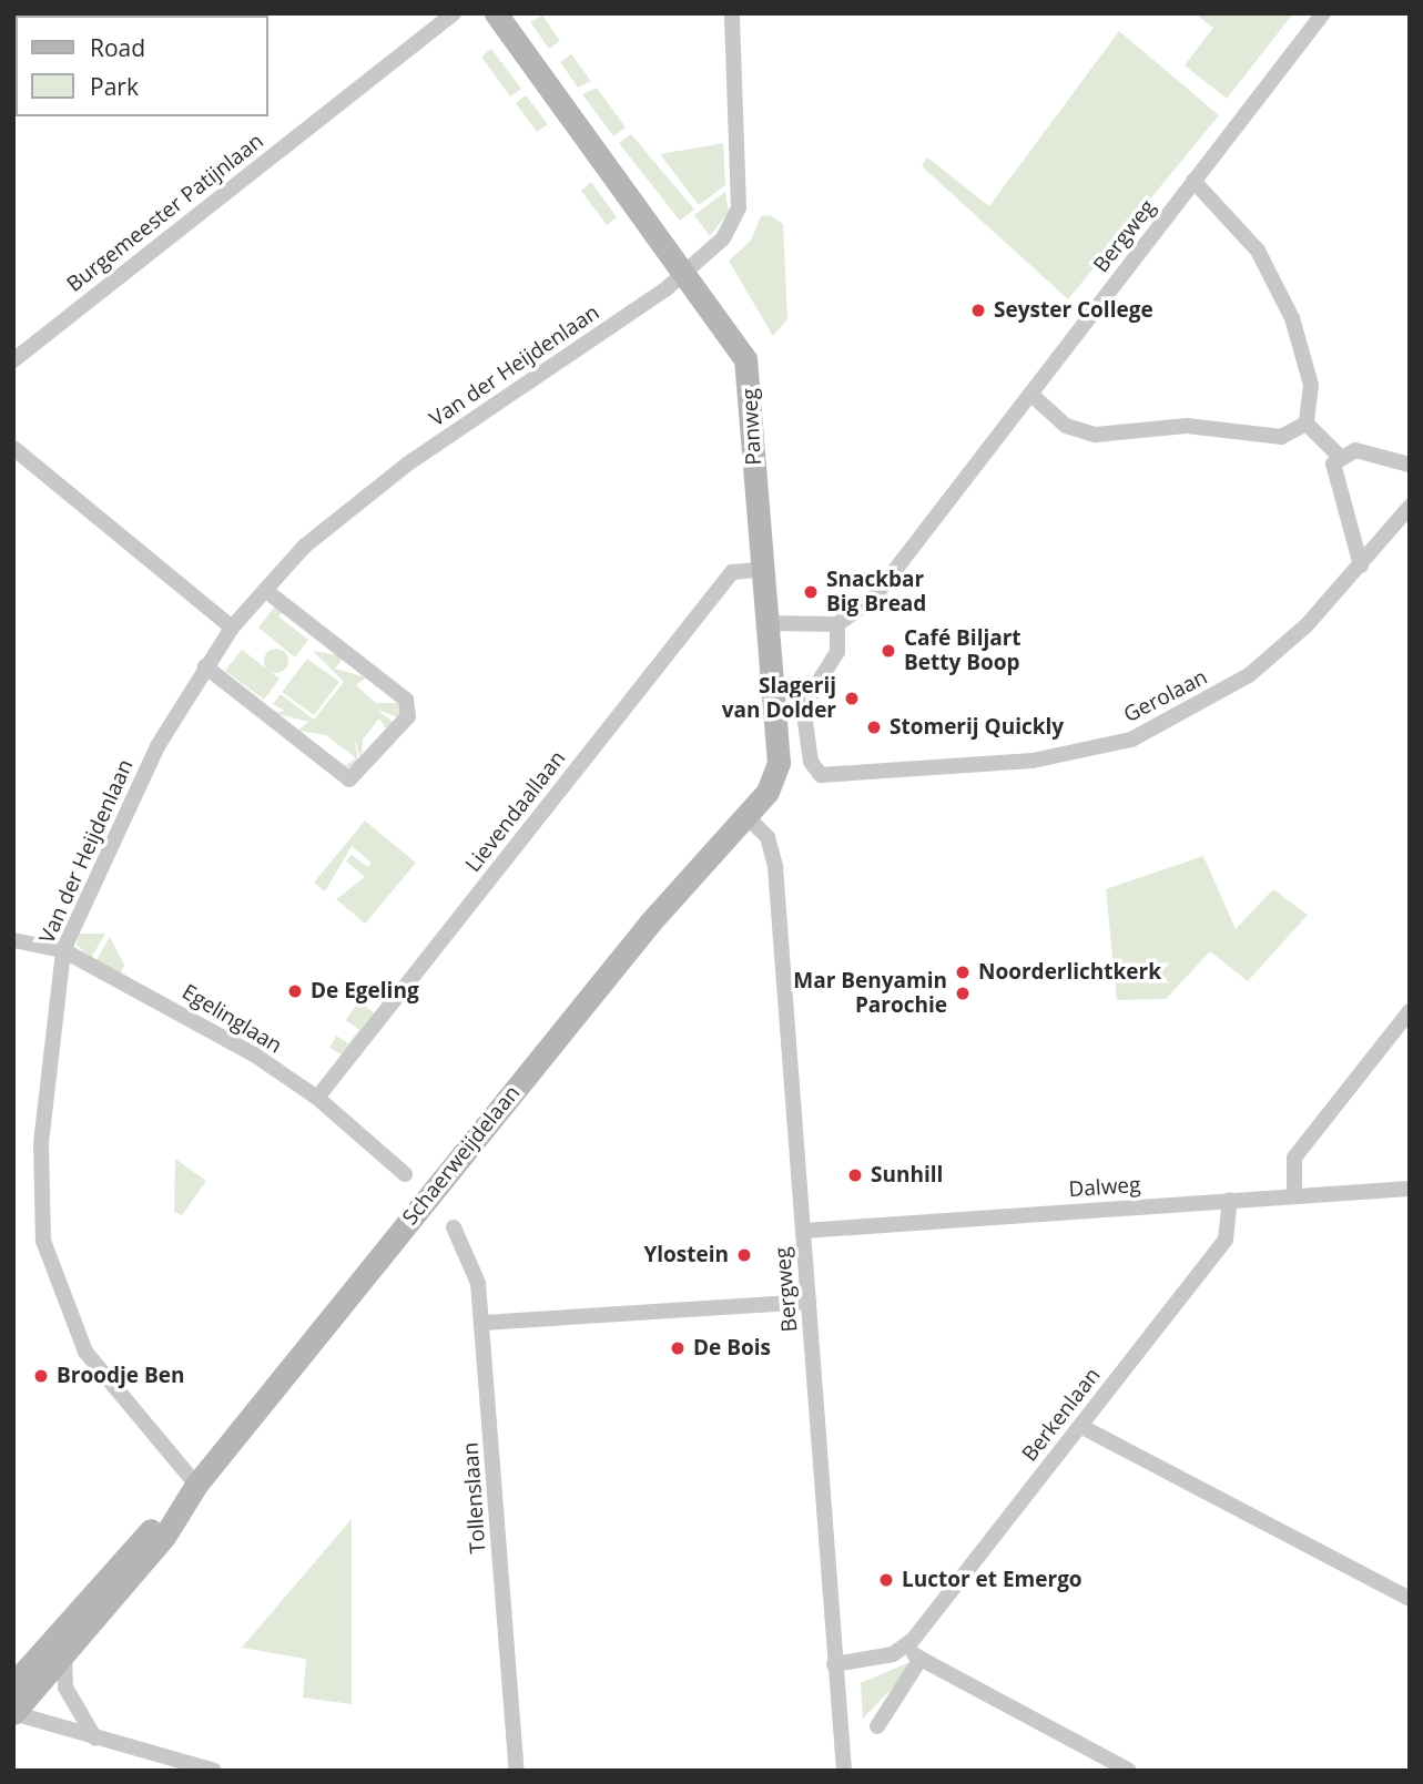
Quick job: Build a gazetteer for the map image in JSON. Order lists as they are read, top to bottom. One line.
{"streets":{"street":["Burgemeester Patijnlaan","Bergweg","Van der Heijdenlaan","Panweg","Gerolaan","Lievendaallaan","Egelinglaan","Schaerweijdelaan","Dalweg","Berkenlaan","Tollenslaan"]},"crossings":[["Bergweg","Panweg"],["Bergweg","Gerolaan"],["Bergweg","Schaerweijdelaan"],["Bergweg","Dalweg"],["Van der Heijdenlaan","Panweg"],["Van der Heijdenlaan","Egelinglaan"],["Van der Heijdenlaan","Schaerweijdelaan"],["Panweg","Lievendaallaan"],["Panweg","Schaerweijdelaan"],["Lievendaallaan","Egelinglaan"],["Dalweg","Berkenlaan"]],"places":["Seyster College","Snackbar Big Bread","Café Biljart Betty Boop","Slagerij van Dolder","Stomerij Quickly","Noorderlichtkerk","De Egeling","Mar Benyamin Parochie","Sunhill","Ylostein","De Bois","Broodje Ben","Luctor et Emergo"],"legend":["Road","Park"]}
